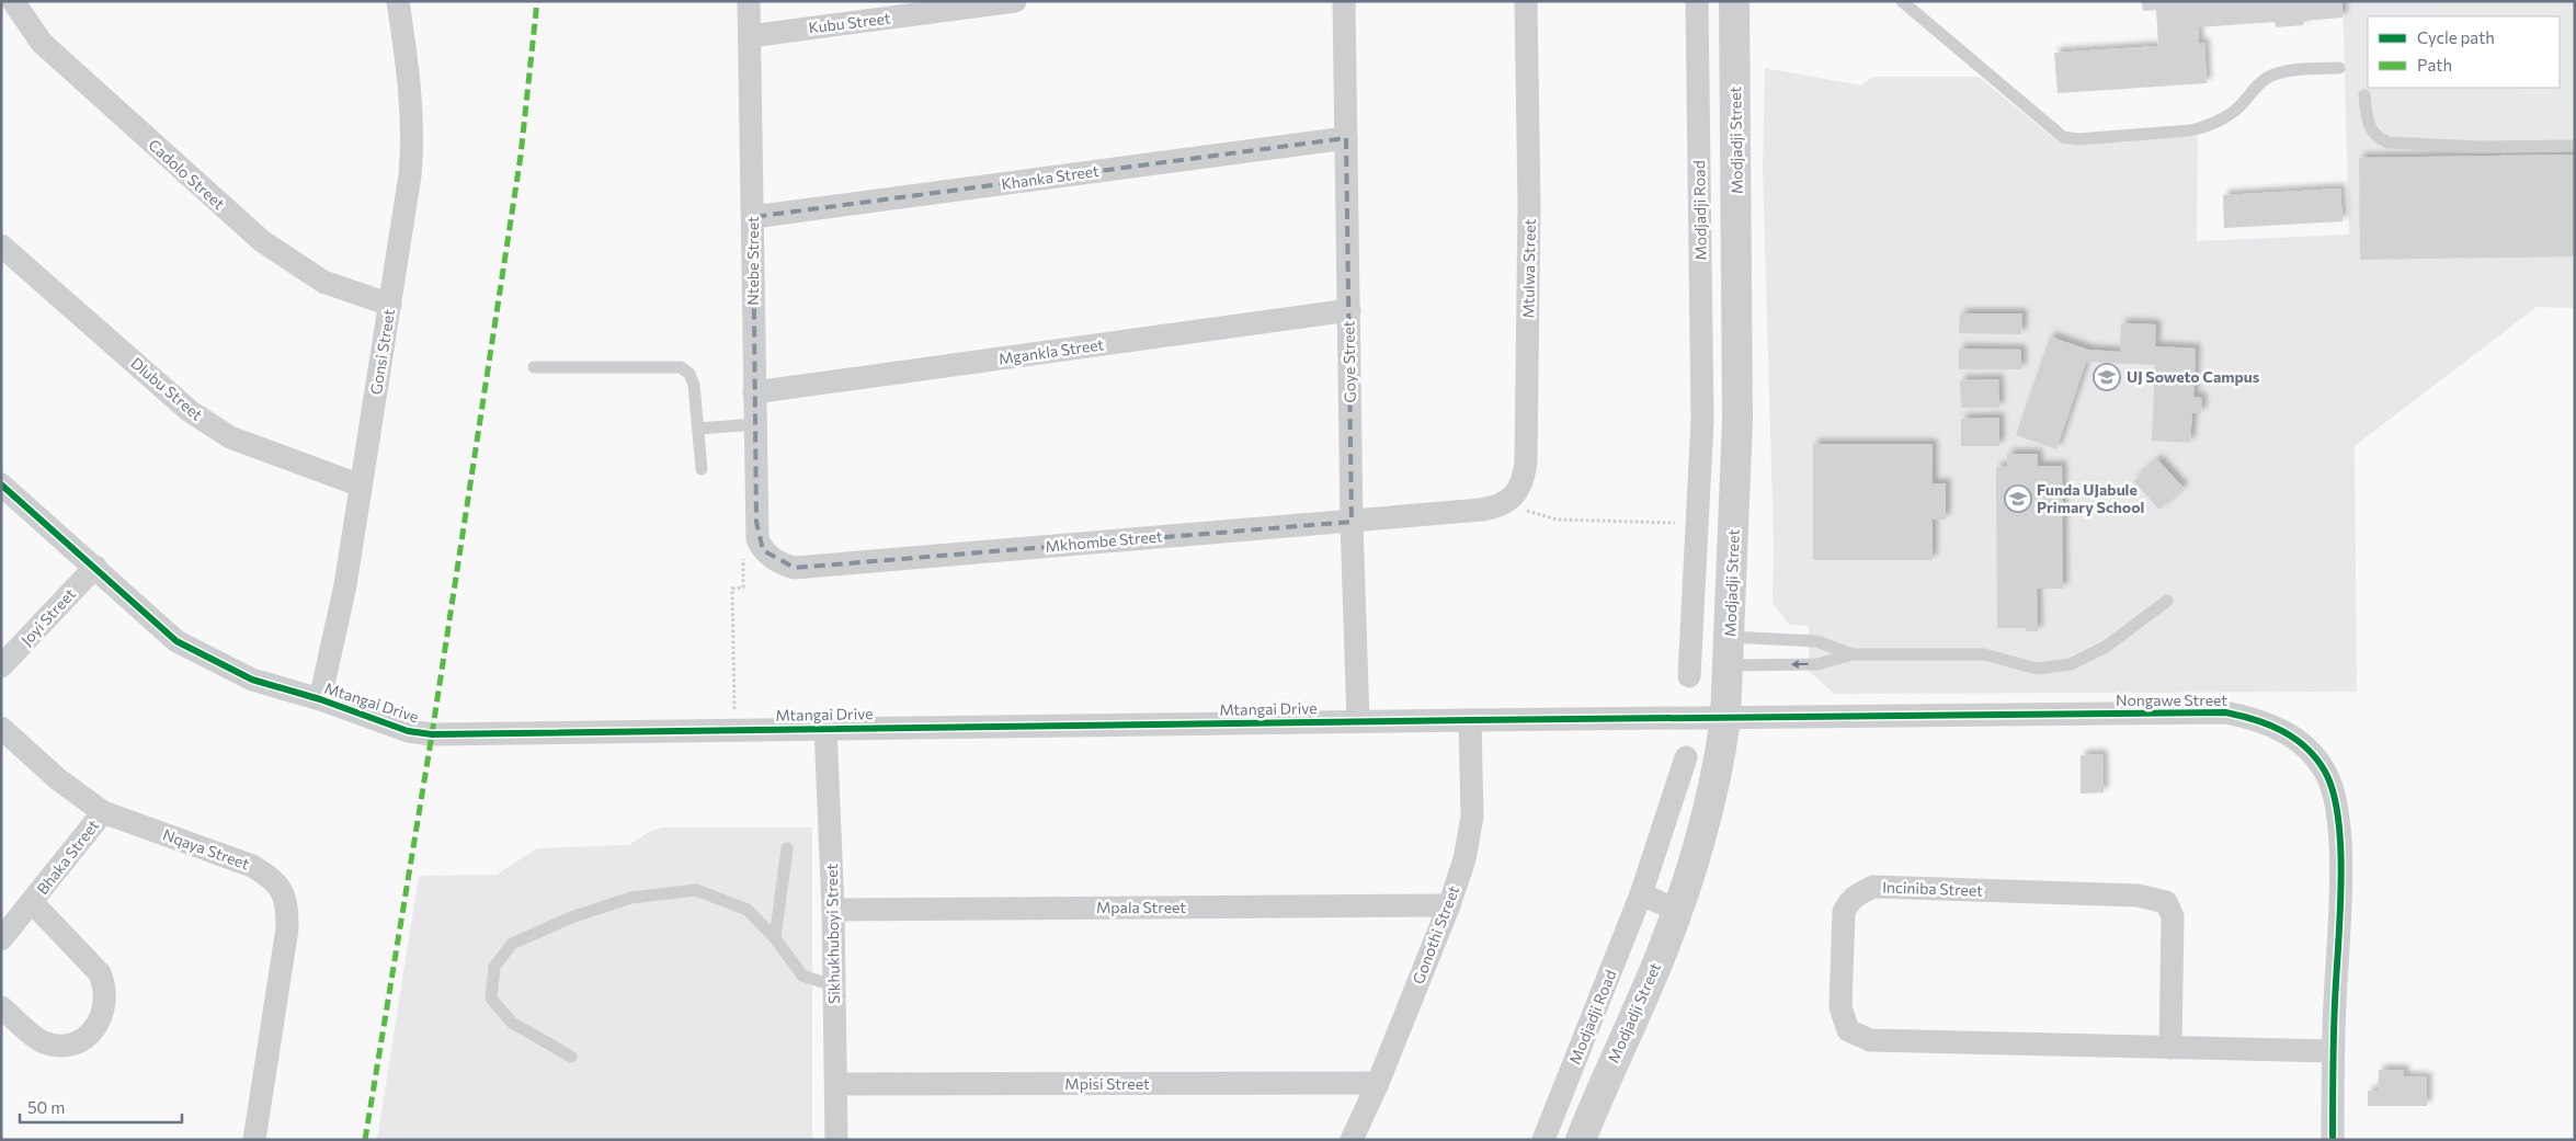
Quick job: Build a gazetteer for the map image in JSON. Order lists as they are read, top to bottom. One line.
{"streets":{"street":["Kubu Street","Modjadji Street","Cadolo Street","Khanka Street","Modjadji Road","Ntebe Street","Mtulwa Street","Gonsi Street","Mgankla Street","Goye Street","Dlubu Street","Mkhombe Street","Joyi Street","Nongawe Street","Mtangai Drive","Nqaya Street","Bhaka Street","Inciniba Street","Mpala Street","Sikhukhuboyi Street","Gonothi Street","Mpisi Street"]},"crossings":[["Kubu Street","Ntebe Street"],["Modjadji Street","Nongawe Street"],["Modjadji Street","Mtangai Drive"],["Cadolo Street","Gonsi Street"],["Khanka Street","Ntebe Street"],["Khanka Street","Goye Street"],["Ntebe Street","Mgankla Street"],["Ntebe Street","Mkhombe Street"],["Mtulwa Street","Mkhombe Street"],["Gonsi Street","Dlubu Street"],["Gonsi Street","Mtangai Drive"],["Mgankla Street","Goye Street"],["Goye Street","Mkhombe Street"],["Goye Street","Mtangai Drive"],["Joyi Street","Mtangai Drive"],["Nongawe Street","Mtangai Drive"],["Nongawe Street","Inciniba Street"],["Mtangai Drive","Sikhukhuboyi Street"],["Mtangai Drive","Gonothi Street"],["Nqaya Street","Bhaka Street"],["Mpala Street","Sikhukhuboyi Street"],["Mpala Street","Gonothi Street"],["Sikhukhuboyi Street","Mpisi Street"],["Gonothi Street","Mpisi Street"]],"places":{"school or university":["UJ Soweto Campus","Funda UJabule Primary School"]},"legend":["Cycle path","Path"],"scale_bar":"50 m"}
